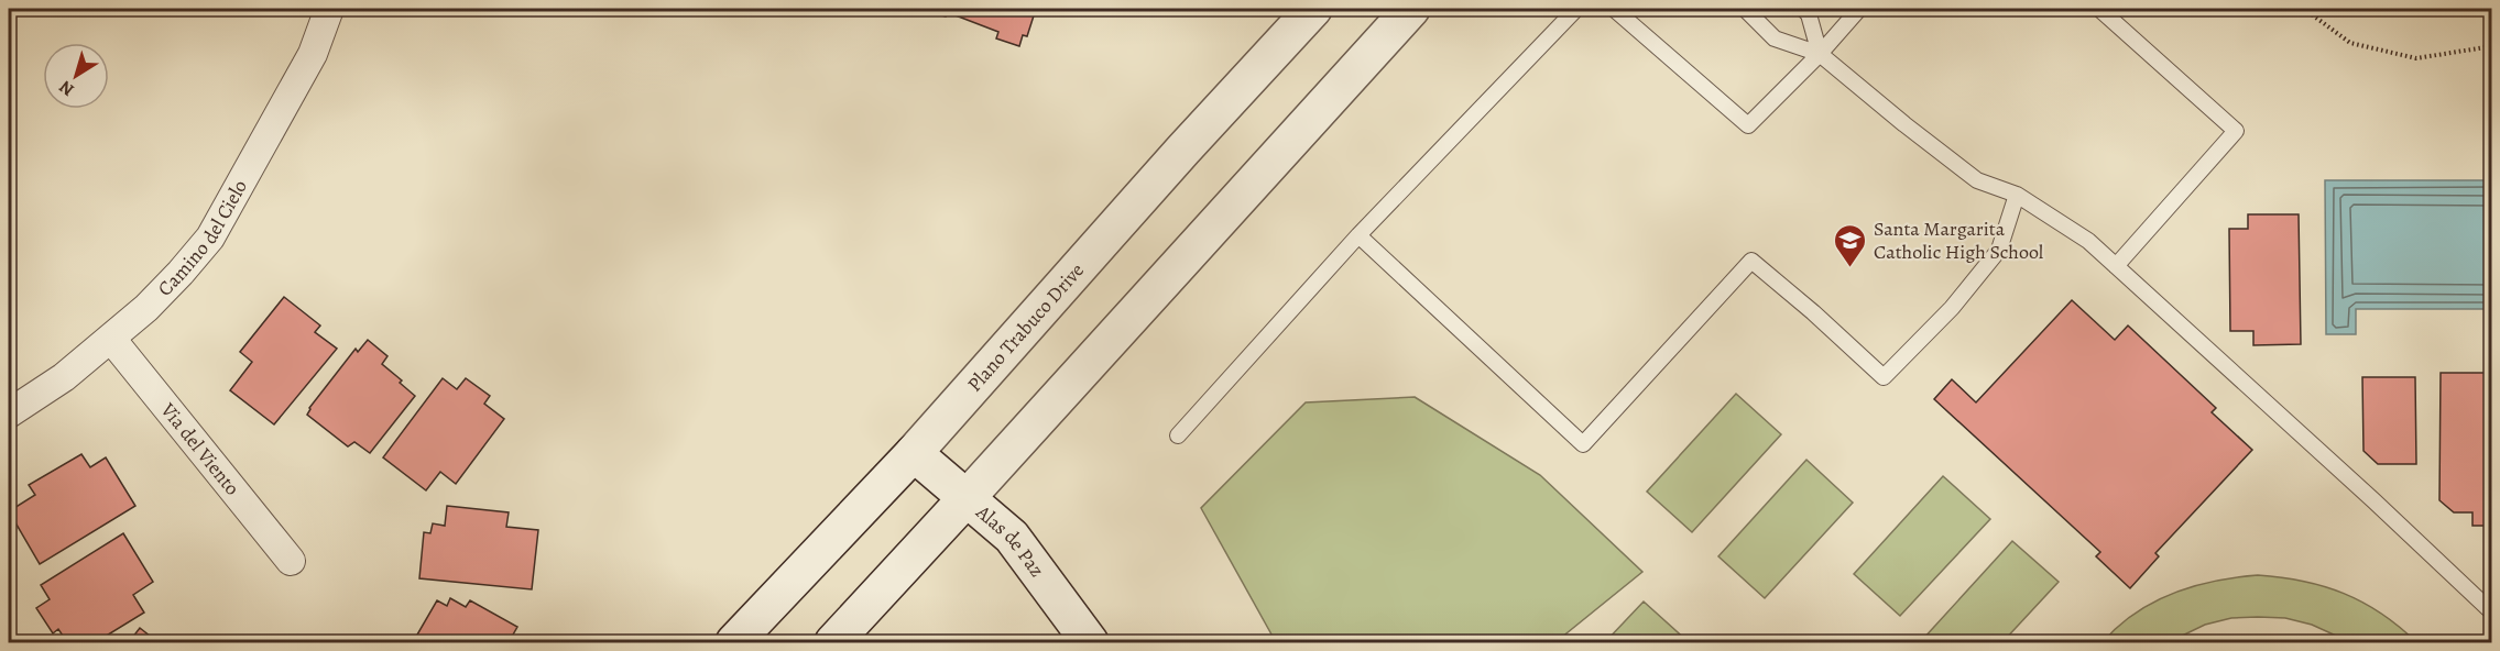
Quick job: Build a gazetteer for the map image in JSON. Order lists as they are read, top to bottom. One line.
{"streets":{"street":["Camino del Cielo","Plano Trabuco Drive","Via del Viento","Alas de Paz"]},"crossings":[["Camino del Cielo","Via del Viento"],["Plano Trabuco Drive","Alas de Paz"]],"places":{"school or university":["Santa Margarita Catholic High School"]},"north":"bottom left"}
